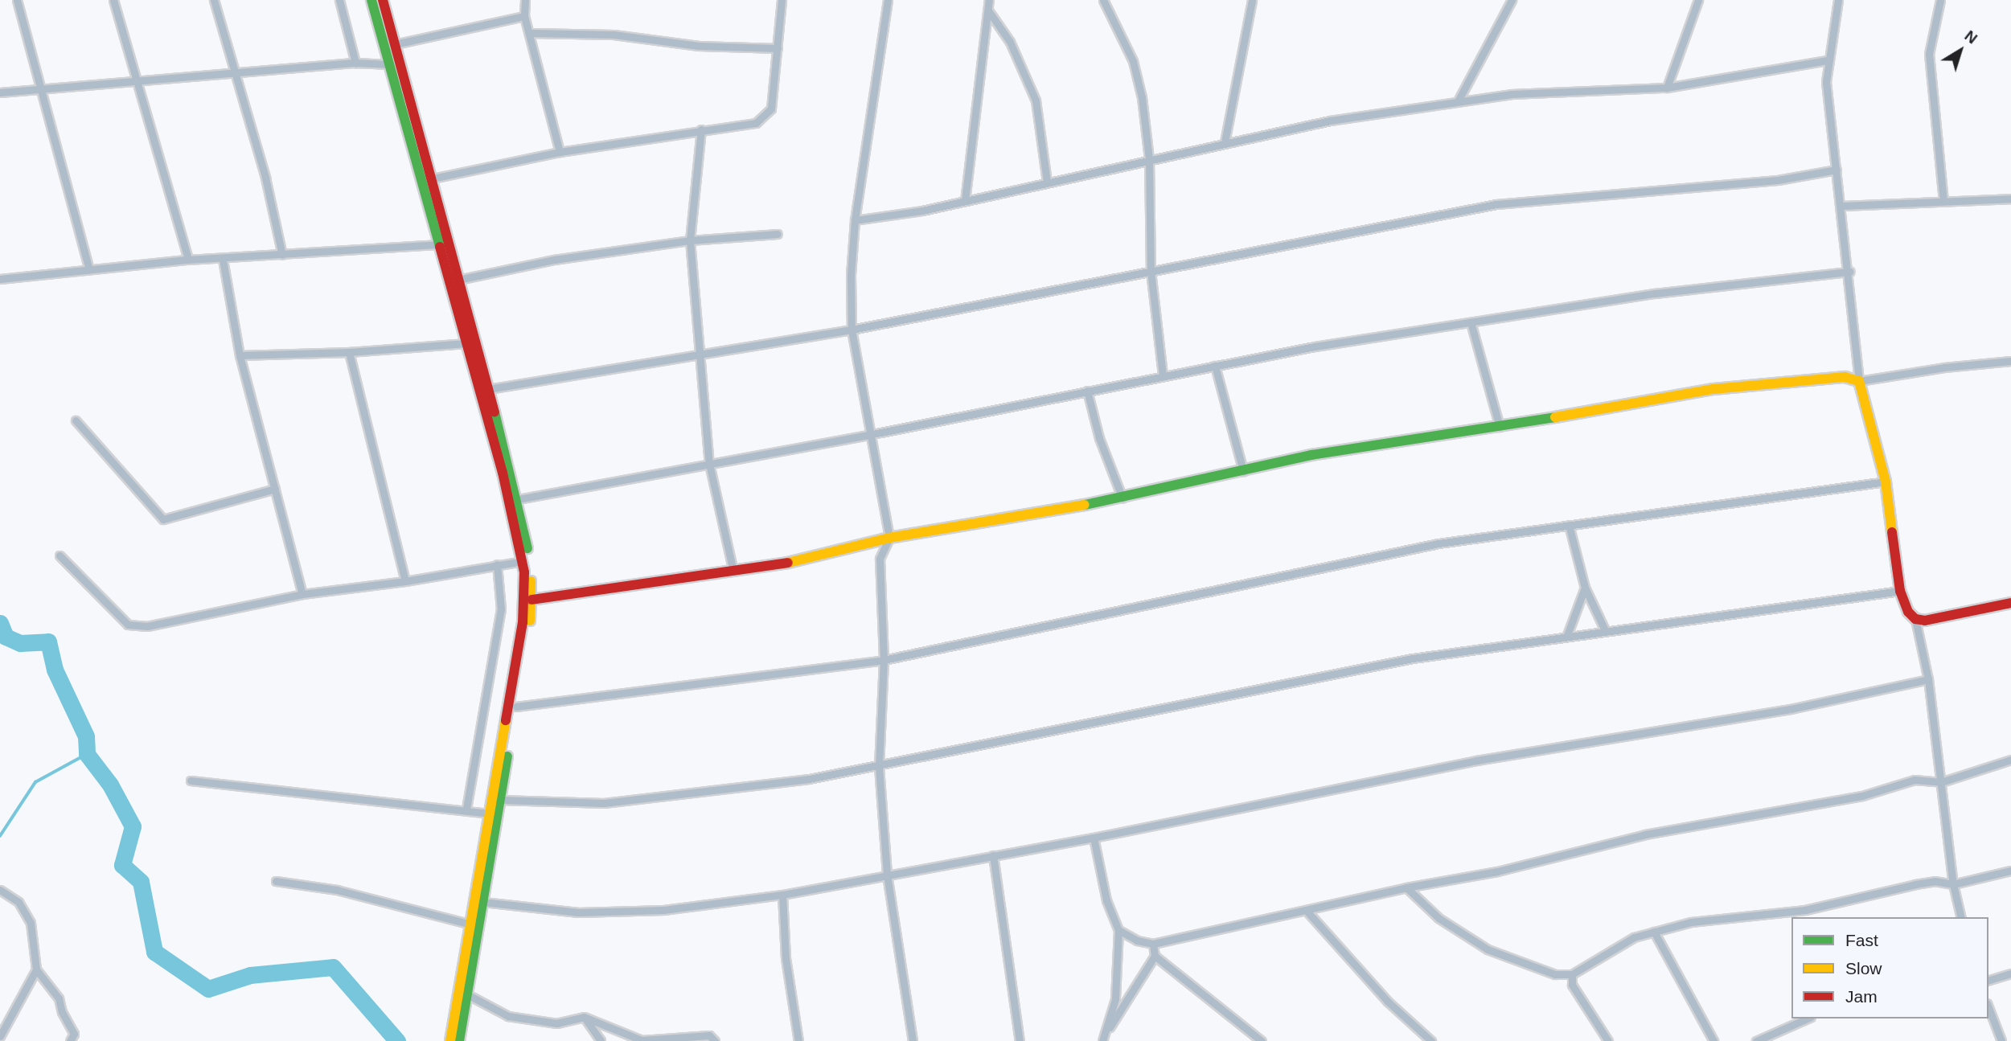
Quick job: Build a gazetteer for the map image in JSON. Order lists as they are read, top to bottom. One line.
{"legend":["Fast","Slow","Jam"],"north":"top right"}
